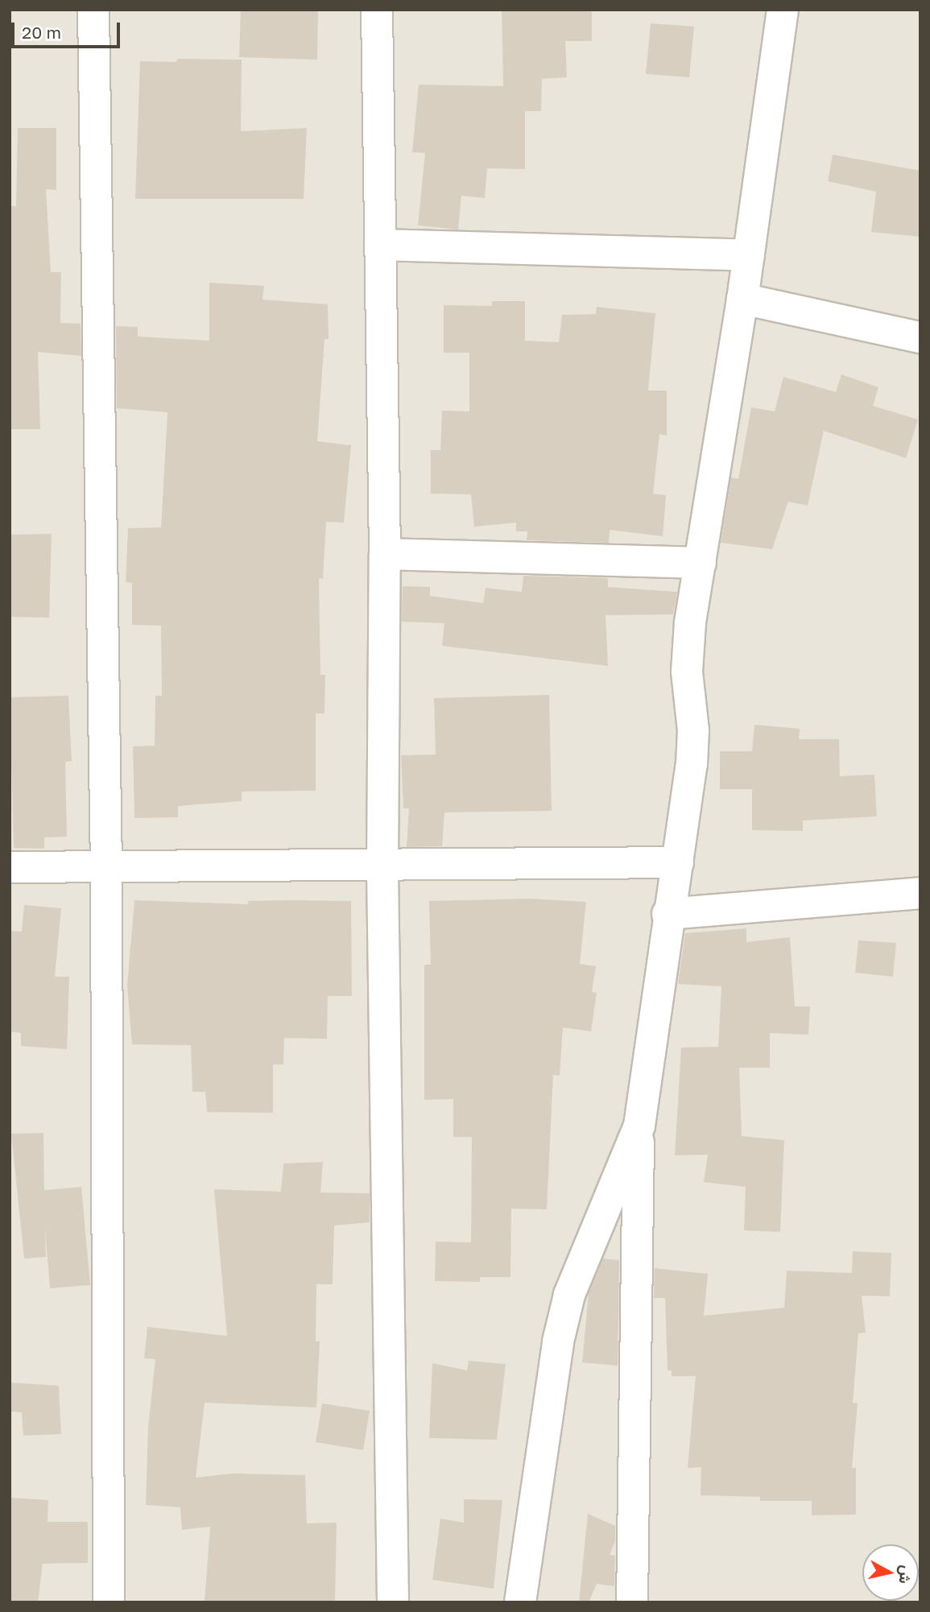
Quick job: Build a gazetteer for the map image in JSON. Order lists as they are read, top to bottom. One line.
{"scale_bar":"20 m","north":"right"}
